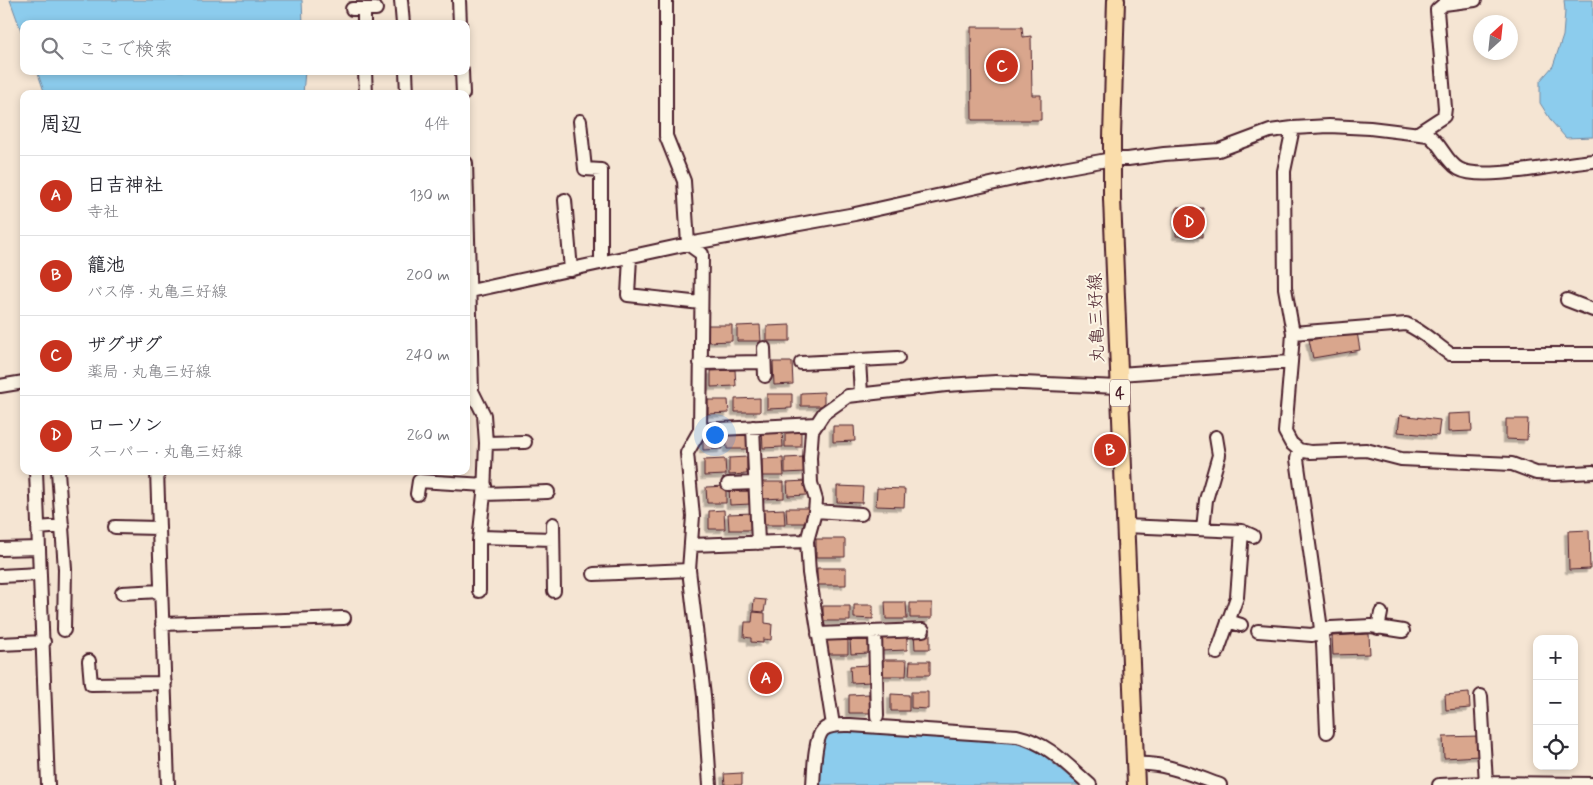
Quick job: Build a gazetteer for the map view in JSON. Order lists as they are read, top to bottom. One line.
{"streets":{"main road":["丸亀三好線","4"]},"north":"top right","page":{"search":"ここで検索","pins":["C","D","B","A"],"heading":["周辺","4件"],"list":[{"mark":"A","name":"日吉神社","note":"寺社","value":"130 m"},{"mark":"B","name":"籠池","note":"バス停 · 丸亀三好線","value":"200 m"},{"mark":"C","name":"ザグザグ","note":"薬局 · 丸亀三好線","value":"240 m"},{"mark":"D","name":"ローソン","note":"スーパー · 丸亀三好線","value":"260 m"}],"map_buttons":["+","−"]}}
